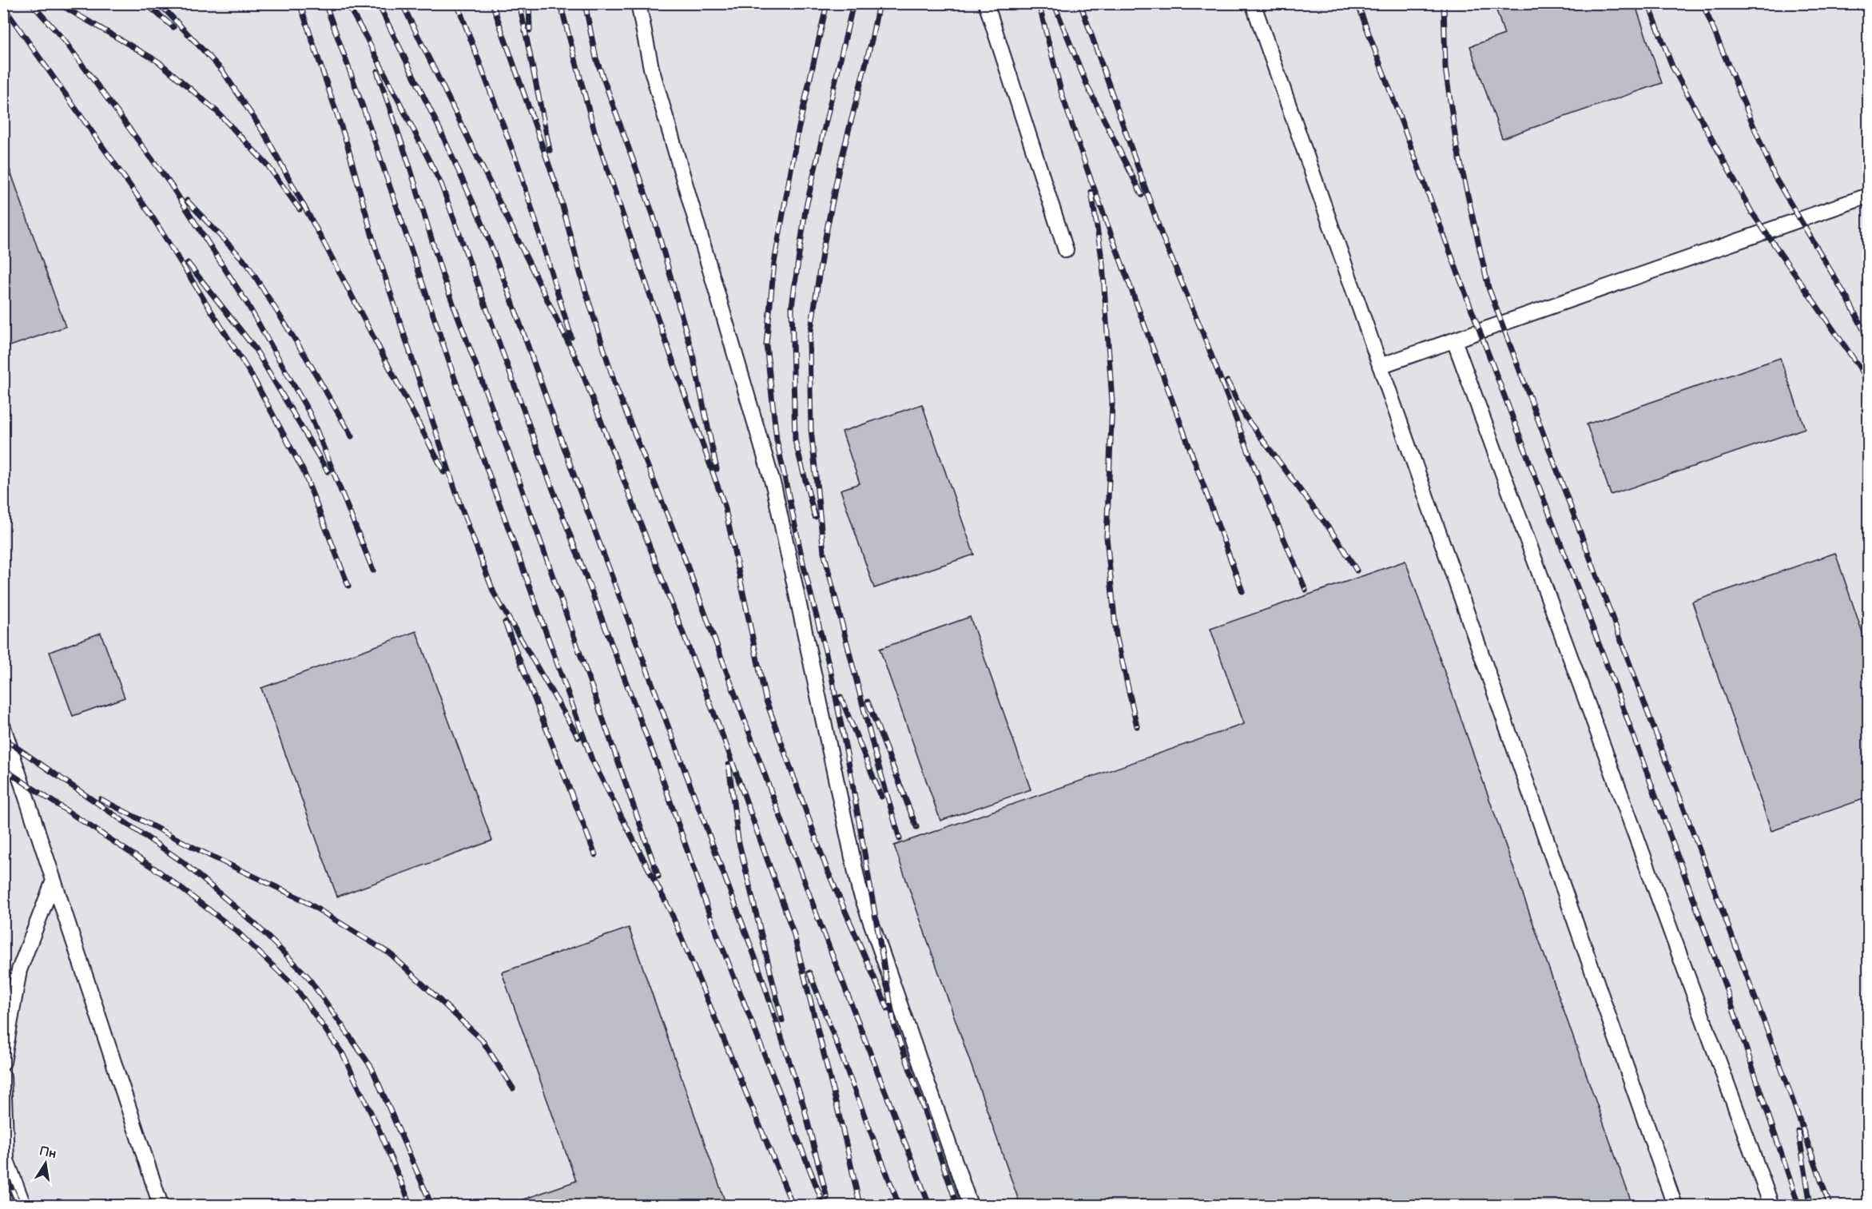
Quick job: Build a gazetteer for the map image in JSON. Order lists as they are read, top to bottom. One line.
{"north":"top"}
